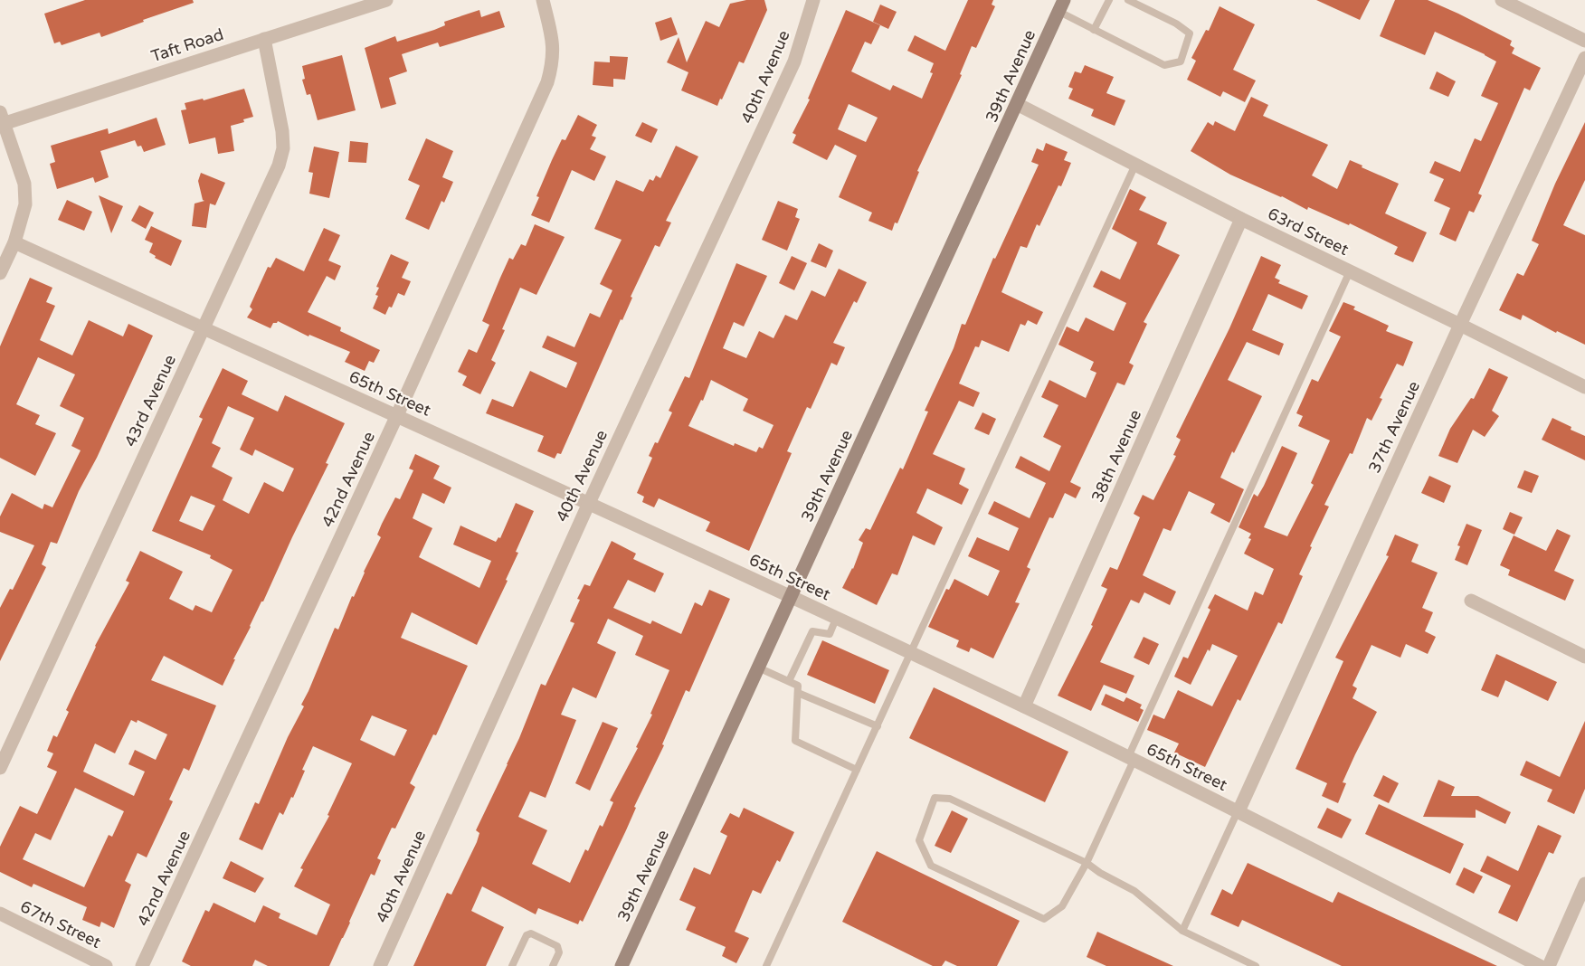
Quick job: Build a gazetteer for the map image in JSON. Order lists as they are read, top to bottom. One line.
{"streets":{"main road":["39th Avenue"],"street":["Taft Road","40th Avenue","63rd Street","65th Street","43rd Avenue","37th Avenue","38th Avenue","42nd Avenue","67th Street"]},"crossings":[["Taft Road","43rd Avenue"],["39th Avenue","63rd Street"],["39th Avenue","65th Street"],["40th Avenue","65th Street"],["63rd Street","37th Avenue"],["63rd Street","38th Avenue"],["65th Street","43rd Avenue"],["65th Street","37th Avenue"],["65th Street","38th Avenue"],["65th Street","42nd Avenue"]]}
